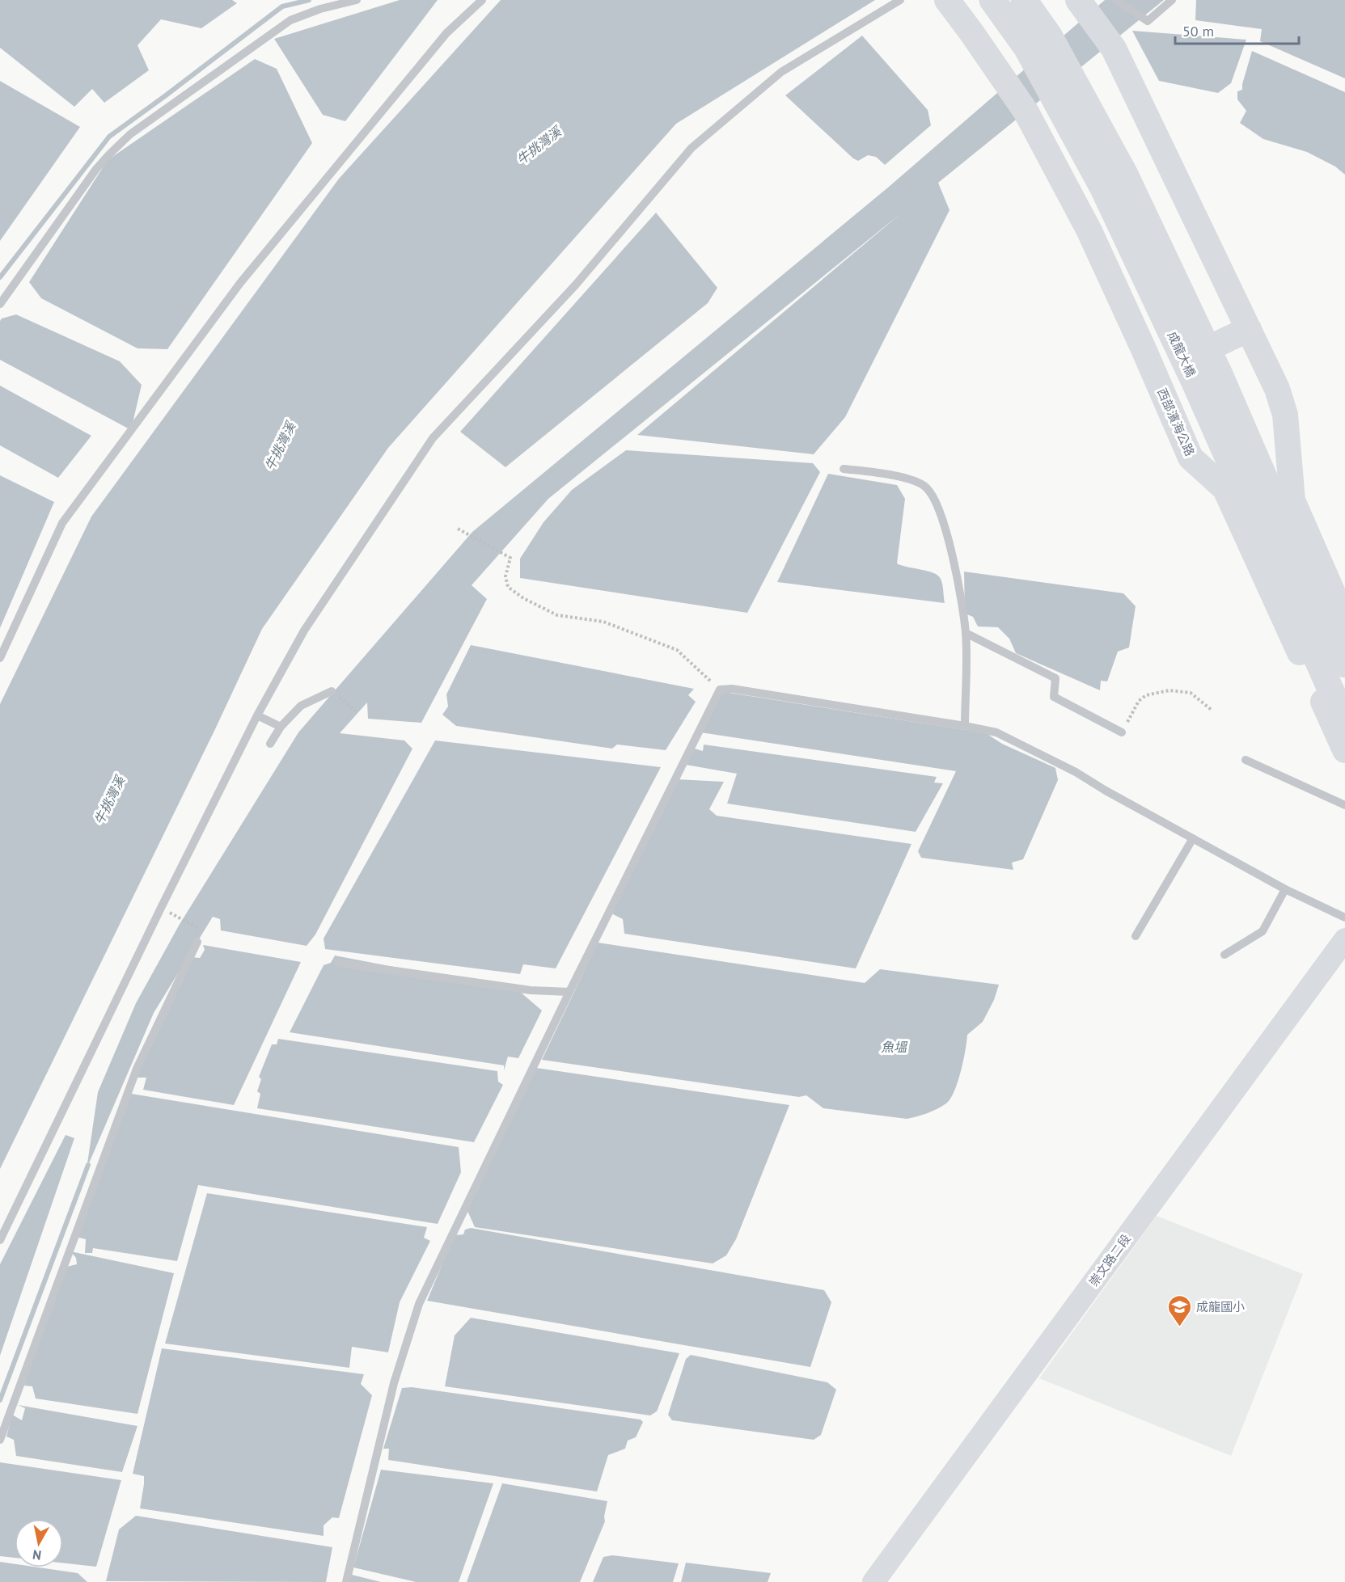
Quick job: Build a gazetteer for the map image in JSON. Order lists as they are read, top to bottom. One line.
{"streets":{"highway":["成龍大橋"],"main road":["西部濱海公路"],"street":["崇文路二段"]},"water":["牛挑灣溪","魚塭"],"places":{"school or university":["成龍國小"]},"scale_bar":"50 m","north":"bottom"}
